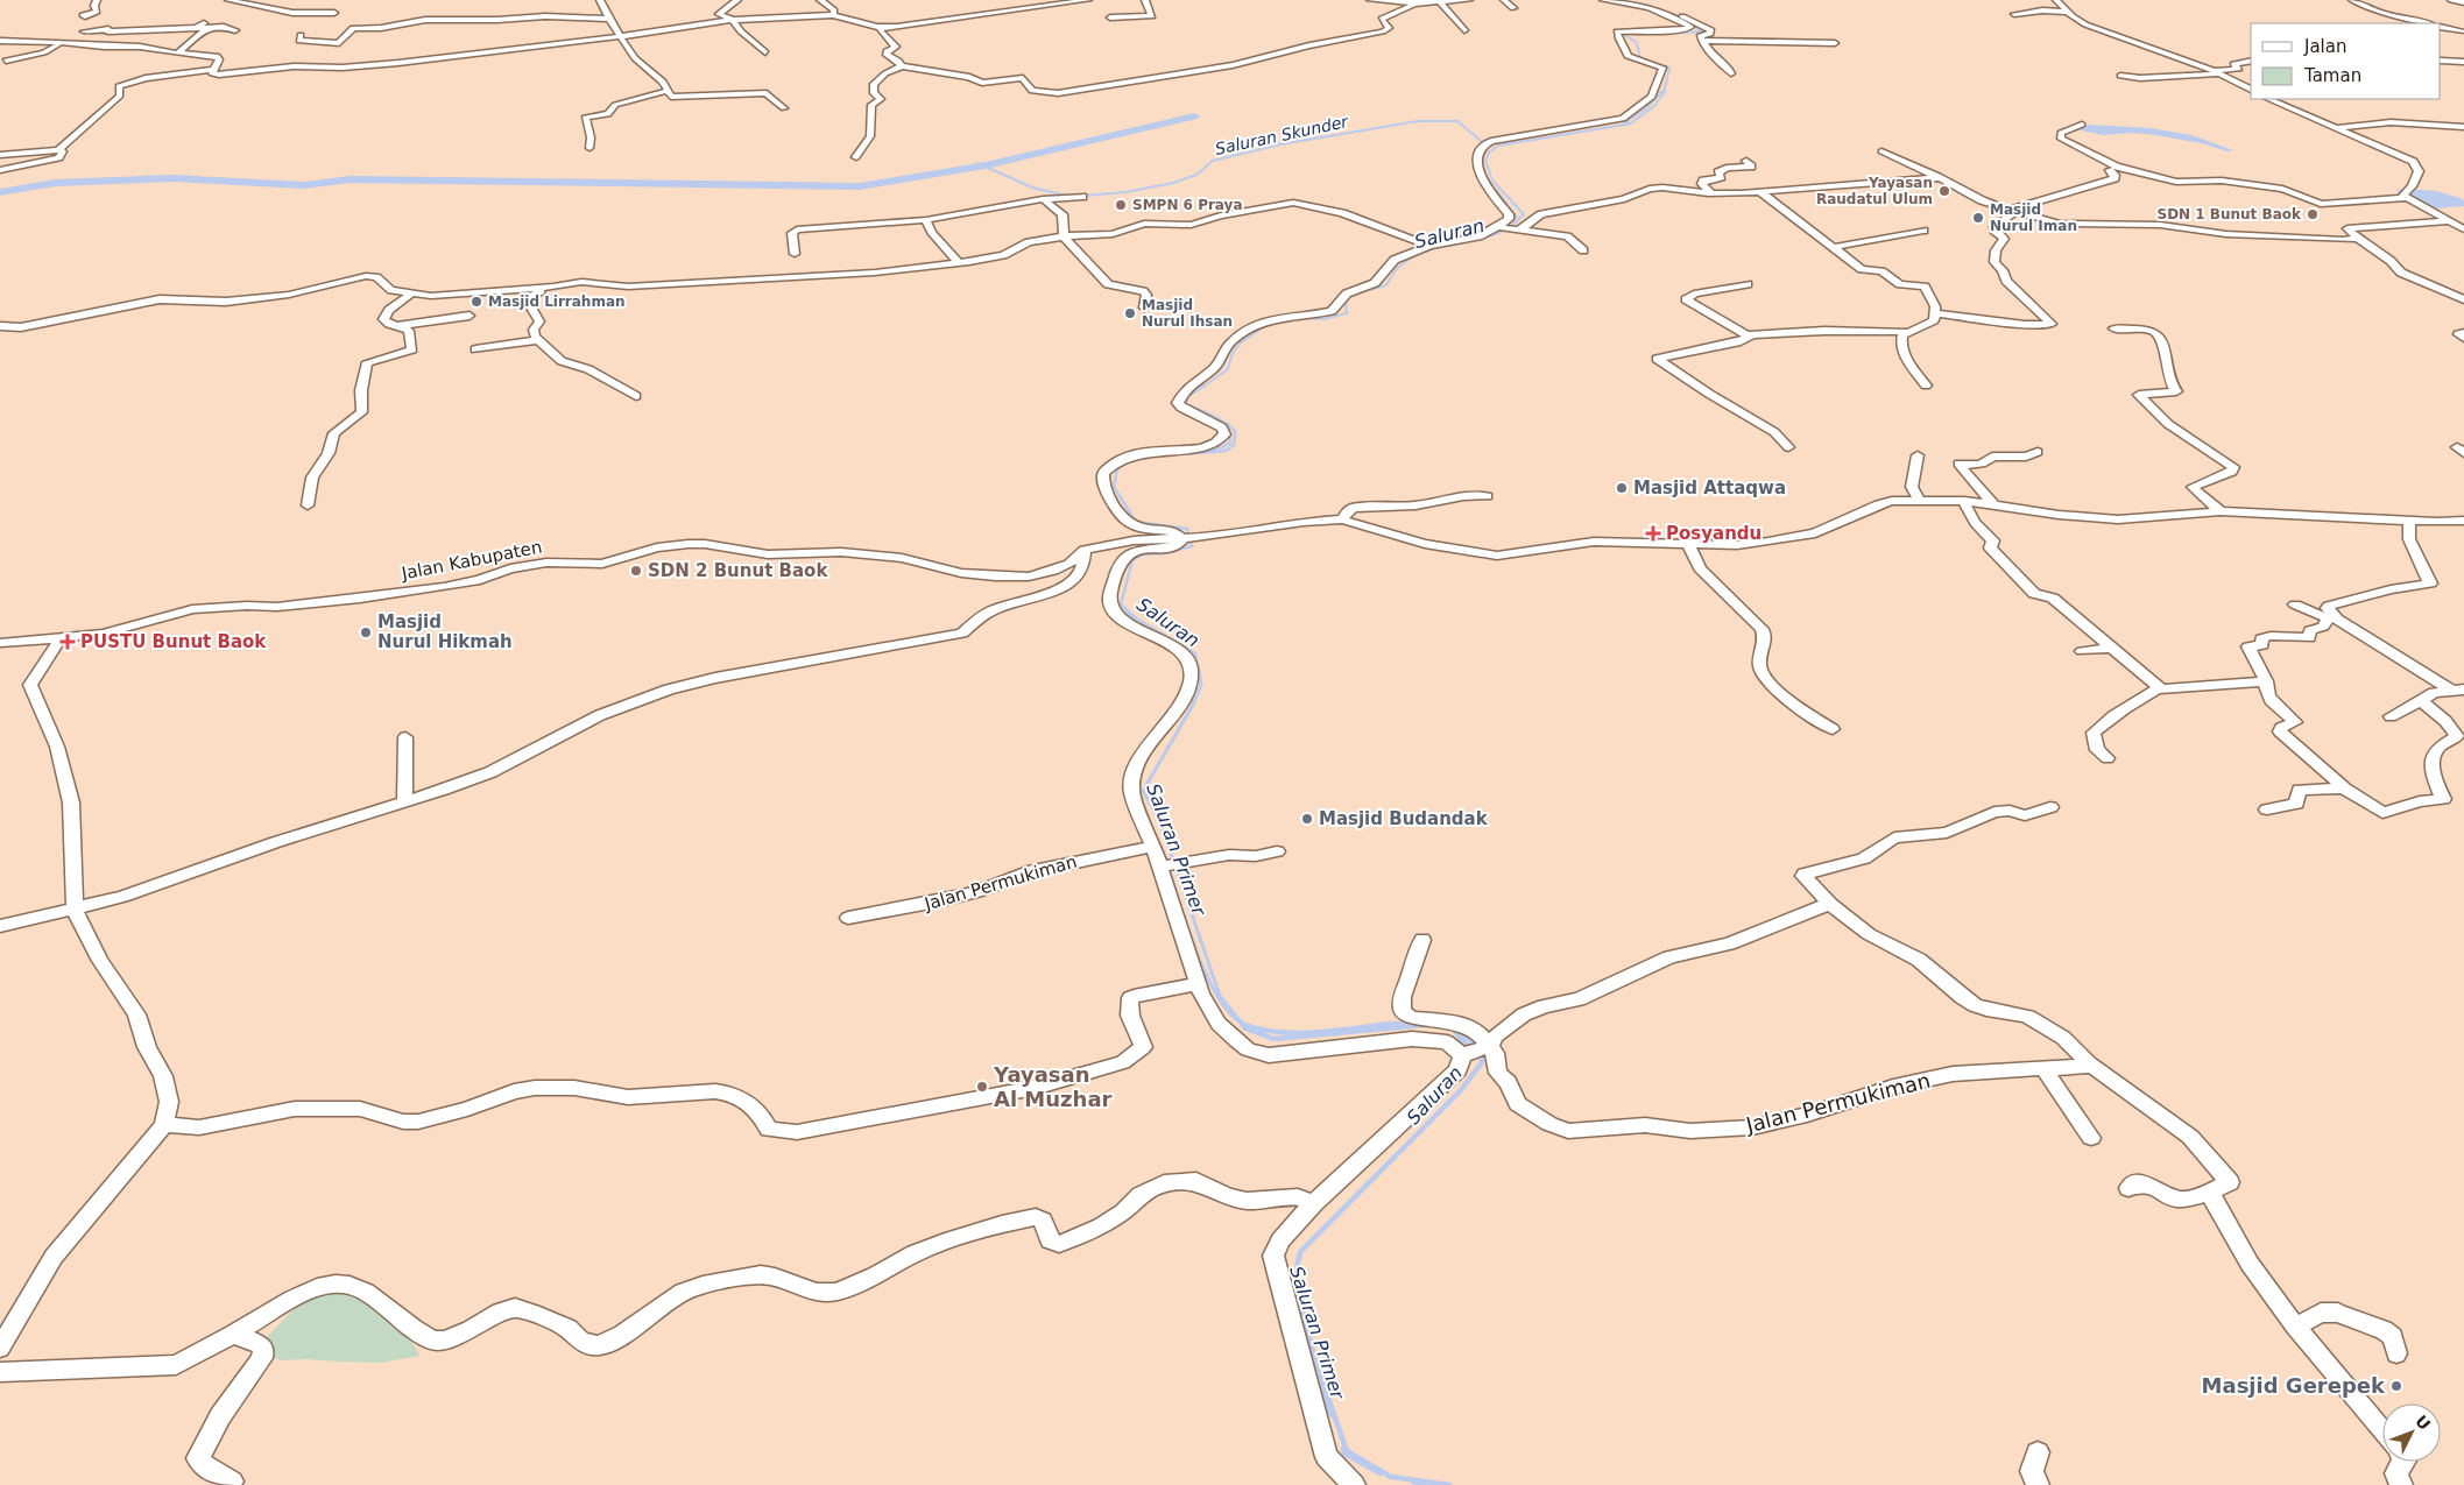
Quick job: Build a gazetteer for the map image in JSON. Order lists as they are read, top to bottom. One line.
{"streets":{"street":["Jalan Kabupaten","Jalan Permukiman"]},"water":["Saluran Skunder","Saluran","Saluran Primer"],"places":{"other":["Yayasan Raudatul Ulum","SMPN 6 Praya","SDN 1 Bunut Baok","Masjid Nurul Iman","Masjid Lirrahman","Masjid Nurul Ihsan","Masjid Attaqwa","SDN 2 Bunut Baok","Masjid Nurul Hikmah","Masjid Budandak","Yayasan Al Muzhar","Masjid Gerepek"],"health":["Posyandu","PUSTU Bunut Baok"]},"legend":["Jalan","Taman"],"north":"top right"}
